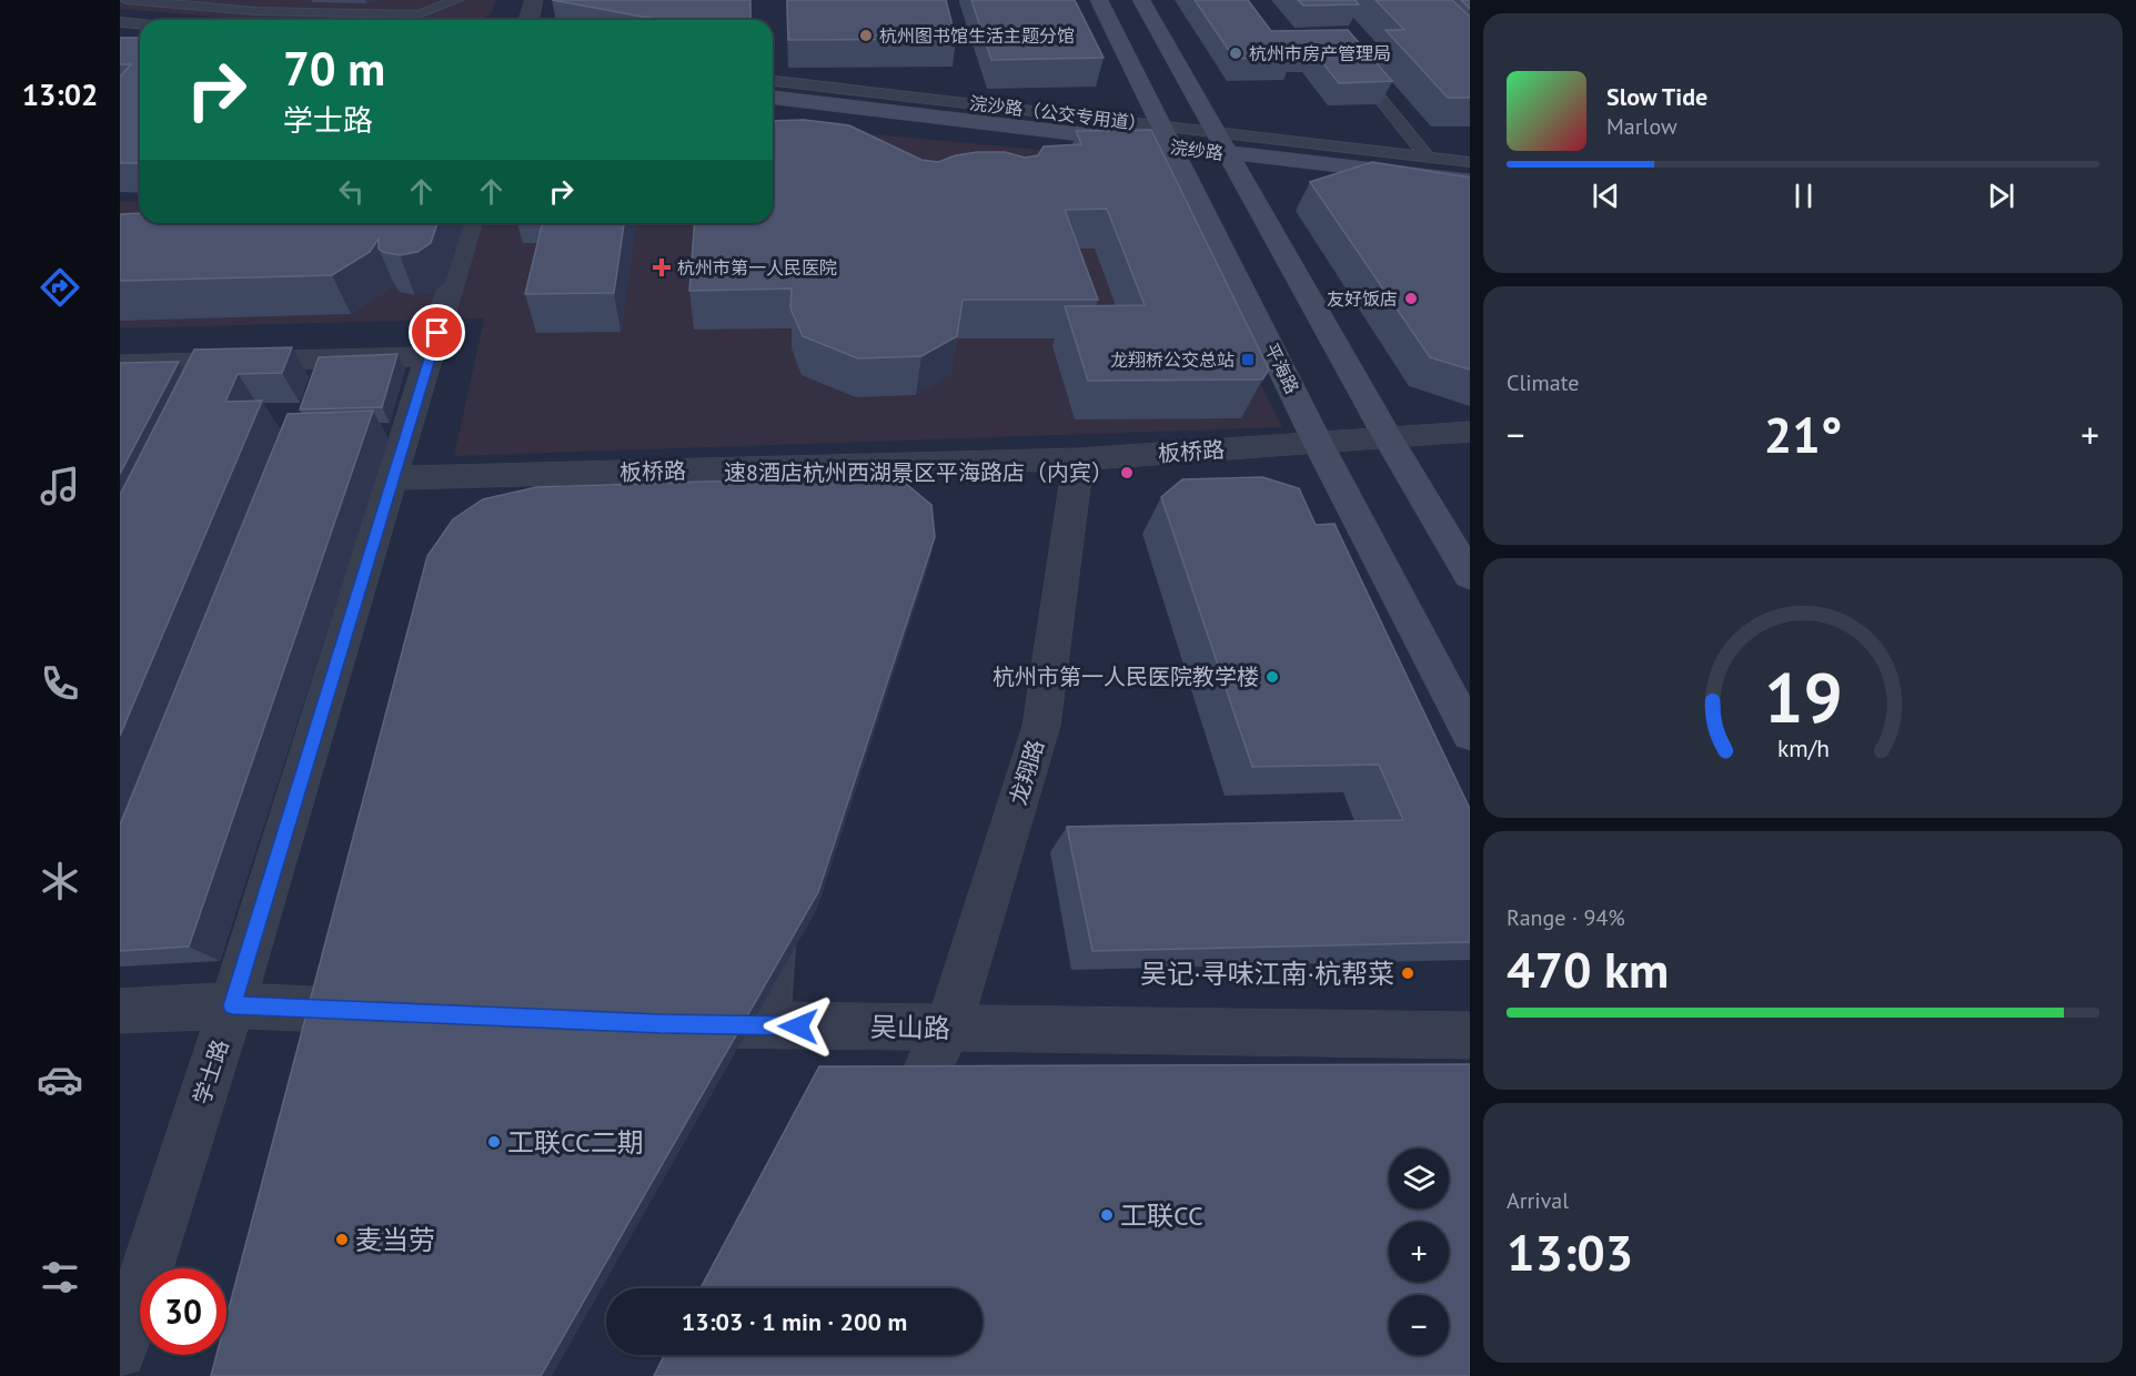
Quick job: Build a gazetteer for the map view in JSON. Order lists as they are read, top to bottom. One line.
{"streets":{"main road":["浣纱路","平海路"],"street":["板桥路","龙翔路","吴山路","学士路"],"lane":["浣沙路（公交专用道）"]},"crossings":[["浣沙路（公交专用道）","浣纱路"],["浣沙路（公交专用道）","平海路"],["浣纱路","平海路"],["平海路","板桥路"],["板桥路","龙翔路"],["板桥路","学士路"],["龙翔路","吴山路"]],"places":{"other":["杭州图书馆生活主题分馆","杭州市房产管理局","友好饭店","速8酒店杭州西湖景区平海路店（内宾）","杭州市第一人民医院教学楼","吴记·寻味江南·杭帮菜","工联CC二期","工联CC","麦当劳"],"health":["杭州市第一人民医院"],"transit":["龙翔桥公交总站"]},"page":{"tabs":"13:02","turn":["70 m","学士路"],"song":["Slow Tide","Marlow"],"tile":["Climate",["Range · 94%","470 km"],["Arrival","13:03"]],"heat":["−","21°","+"],"map_buttons":["+","−"],"limit":"30","trip":"13:03 · 1 min · 200 m","gauge":["19","km/h"]}}
